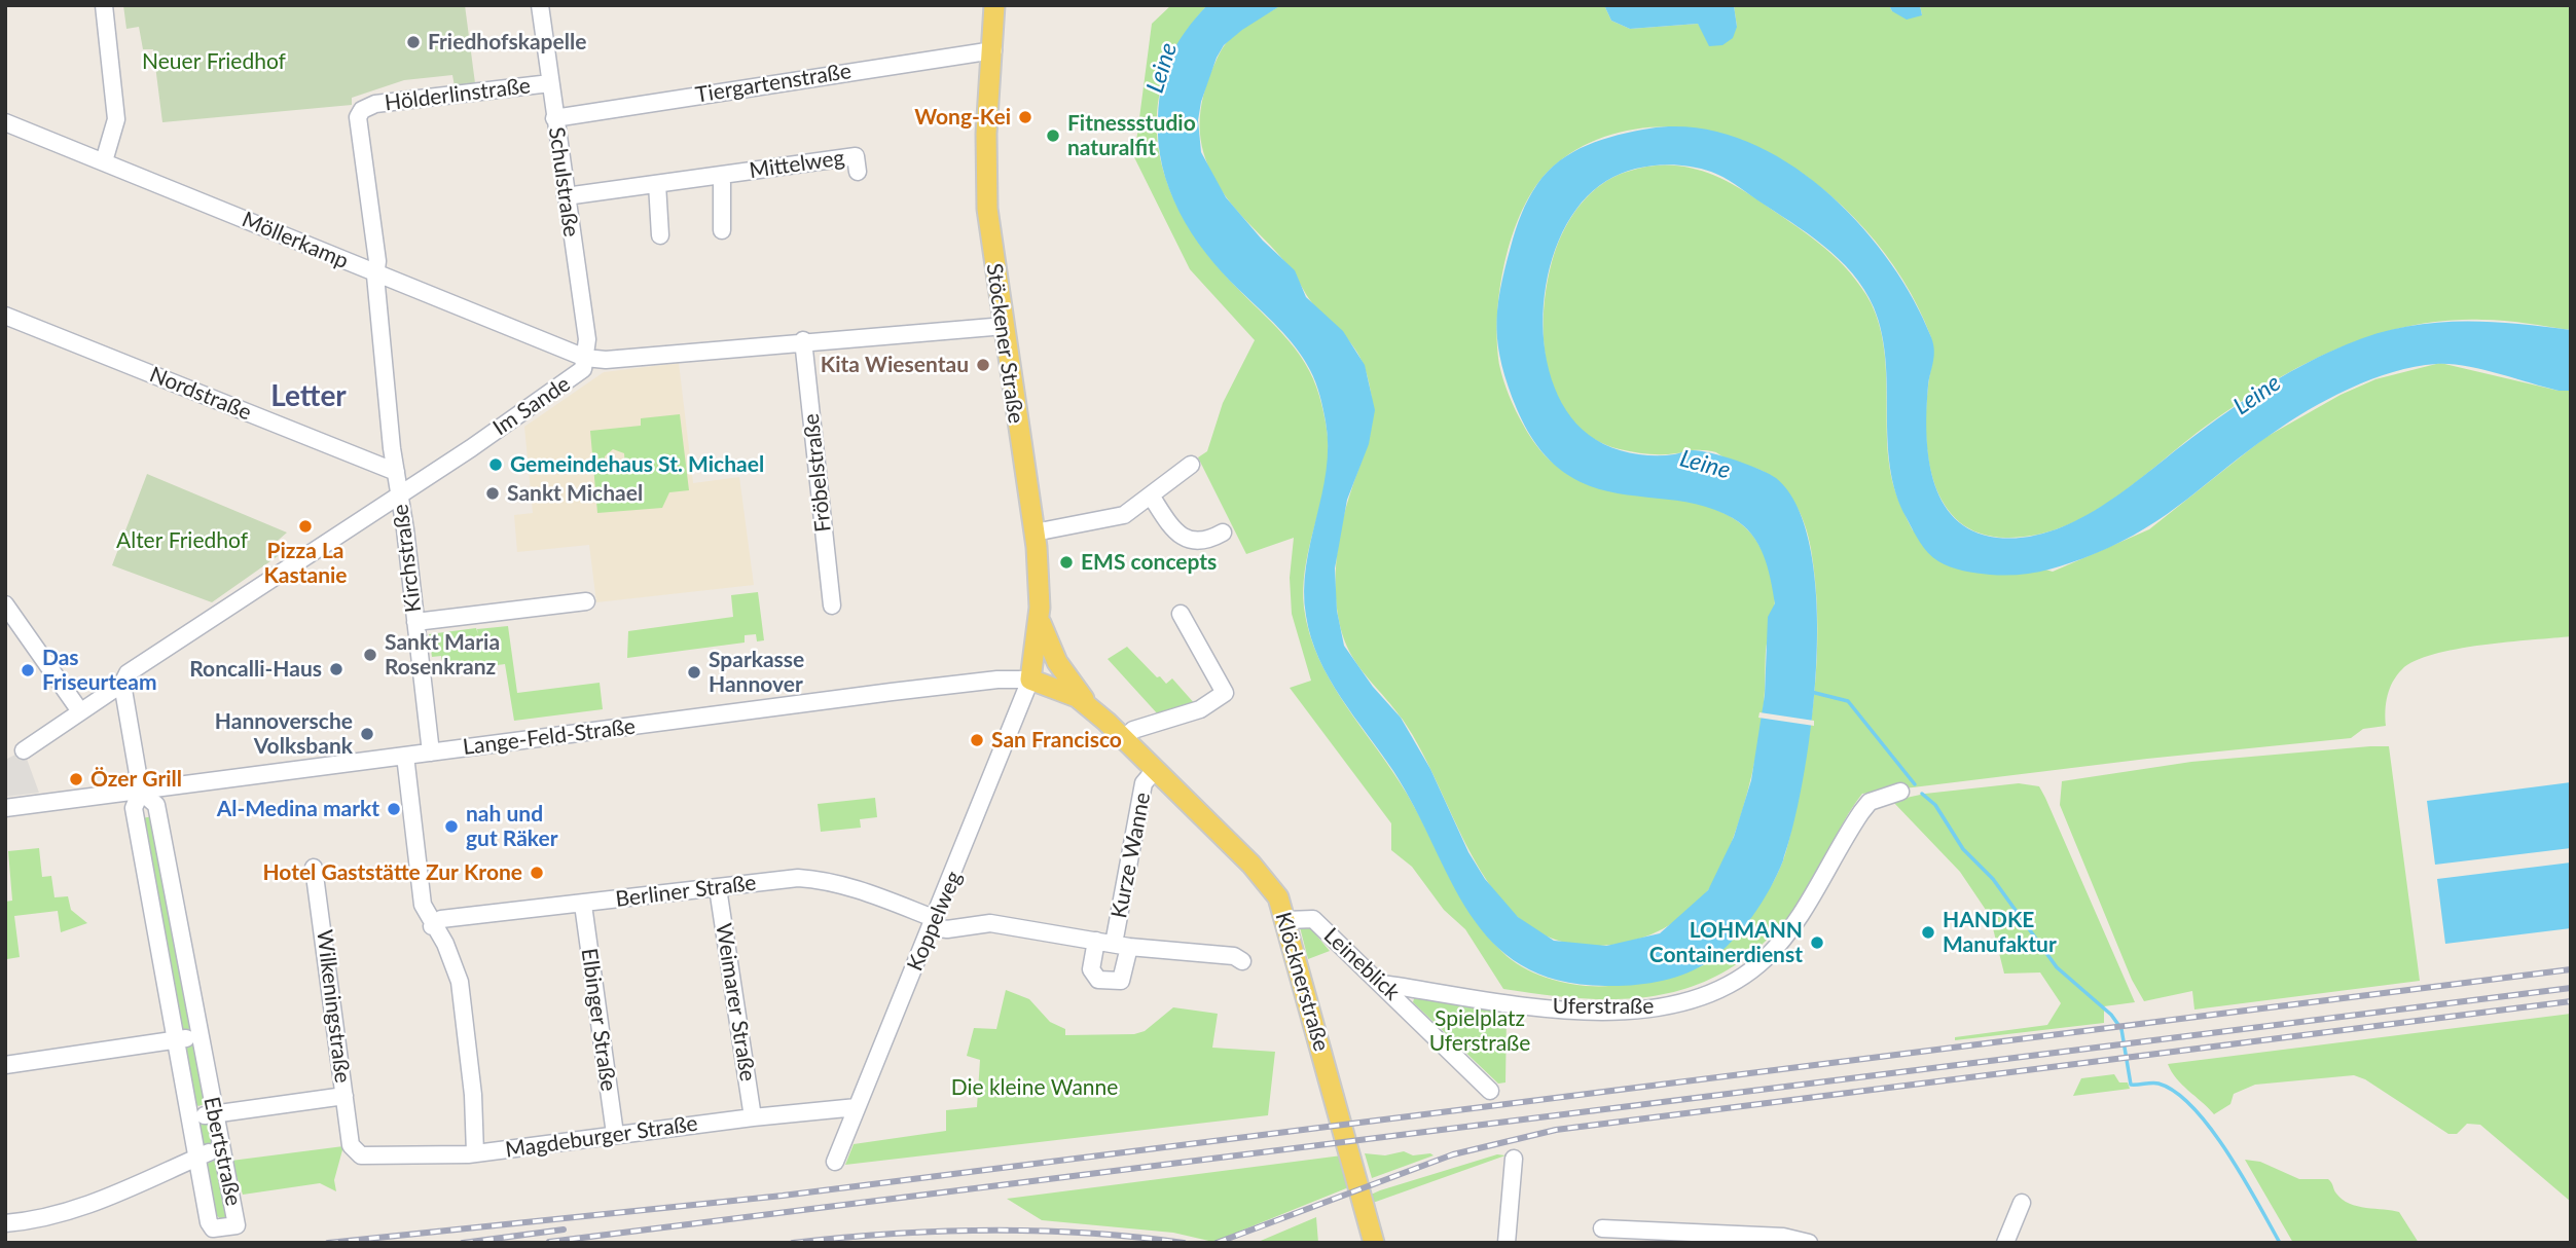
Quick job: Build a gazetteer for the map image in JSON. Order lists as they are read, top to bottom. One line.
{"streets":{"main road":["Stöckener Straße","Lange-Feld-Straße","Klöcknerstraße"],"street":["Tiergartenstraße","Hölderlinstraße","Mittelweg","Schulstraße","Möllerkamp","Nordstraße","Im Sande","Fröbelstraße","Kirchstraße","Kurze Wanne","Berliner Straße","Koppelweg","Leineblick","Weimarer Straße","Wilkeningstraße","Uferstraße","Elbinger Straße","Magdeburger Straße","Ebertstraße"]},"crossings":[["Tiergartenstraße","Schulstraße"],["Tiergartenstraße","Stöckener Straße"],["Hölderlinstraße","Schulstraße"],["Hölderlinstraße","Möllerkamp"],["Hölderlinstraße","Kirchstraße"],["Mittelweg","Schulstraße"],["Schulstraße","Möllerkamp"],["Schulstraße","Im Sande"],["Möllerkamp","Im Sande"],["Möllerkamp","Kirchstraße"],["Stöckener Straße","Im Sande"],["Stöckener Straße","Lange-Feld-Straße"],["Stöckener Straße","Koppelweg"],["Nordstraße","Kirchstraße"],["Im Sande","Fröbelstraße"],["Im Sande","Kirchstraße"],["Im Sande","Ebertstraße"],["Kirchstraße","Lange-Feld-Straße"],["Lange-Feld-Straße","Koppelweg"],["Lange-Feld-Straße","Klöcknerstraße"],["Lange-Feld-Straße","Ebertstraße"],["Kurze Wanne","Klöcknerstraße"],["Berliner Straße","Koppelweg"],["Berliner Straße","Weimarer Straße"],["Berliner Straße","Elbinger Straße"],["Koppelweg","Magdeburger Straße"],["Leineblick","Klöcknerstraße"],["Leineblick","Uferstraße"],["Weimarer Straße","Magdeburger Straße"],["Wilkeningstraße","Magdeburger Straße"],["Elbinger Straße","Magdeburger Straße"]],"districts":["Letter"],"water":["Leine"],"parks":["Neuer Friedhof","Alter Friedhof","Spielplatz Uferstraße","Die kleine Wanne"],"places":["Friedhofskapelle","Wong-Kei","Fitnessstudio naturalfit","Kita Wiesentau","Gemeindehaus St. Michael","Sankt Michael","Pizza La Kastanie","EMS concepts","Sankt Maria Rosenkranz","Roncalli-Haus","Das Friseurteam","Sparkasse Hannover","Hannoversche Volksbank","San Francisco","Özer Grill","Al-Medina markt","nah und gut Räker","Hotel Gaststätte Zur Krone","HANDKE Manufaktur","LOHMANN Containerdienst"]}
